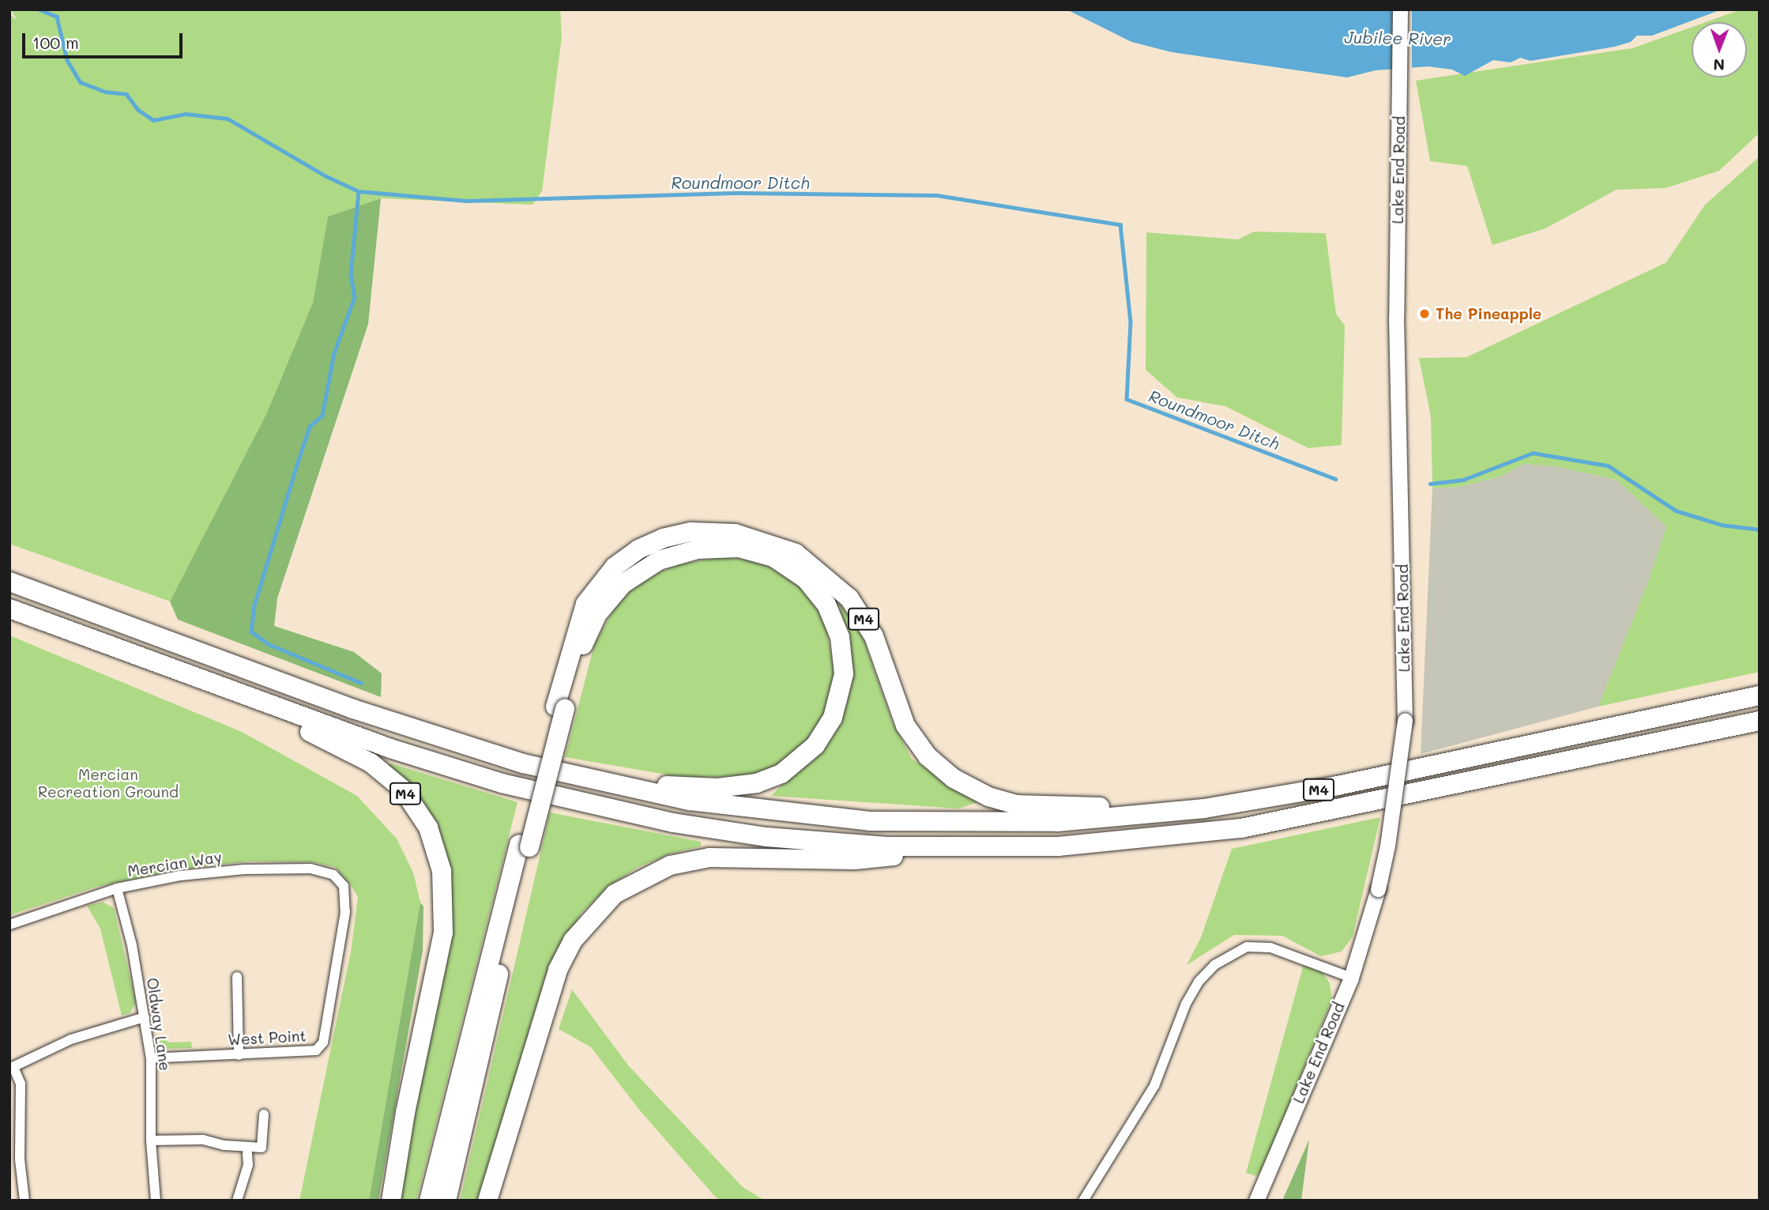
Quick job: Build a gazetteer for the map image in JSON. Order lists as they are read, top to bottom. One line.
{"streets":{"highway":["M4"],"main road":["Lake End Road"],"street":["Mercian Way","Oldway Lane","West Point"]},"crossings":[["Mercian Way","Oldway Lane"],["Mercian Way","West Point"],["Oldway Lane","West Point"]],"water":["Jubilee River","Roundmoor Ditch"],"parks":["Mercian Recreation Ground"],"places":["The Pineapple"],"scale_bar":"100 m","north":"bottom"}
